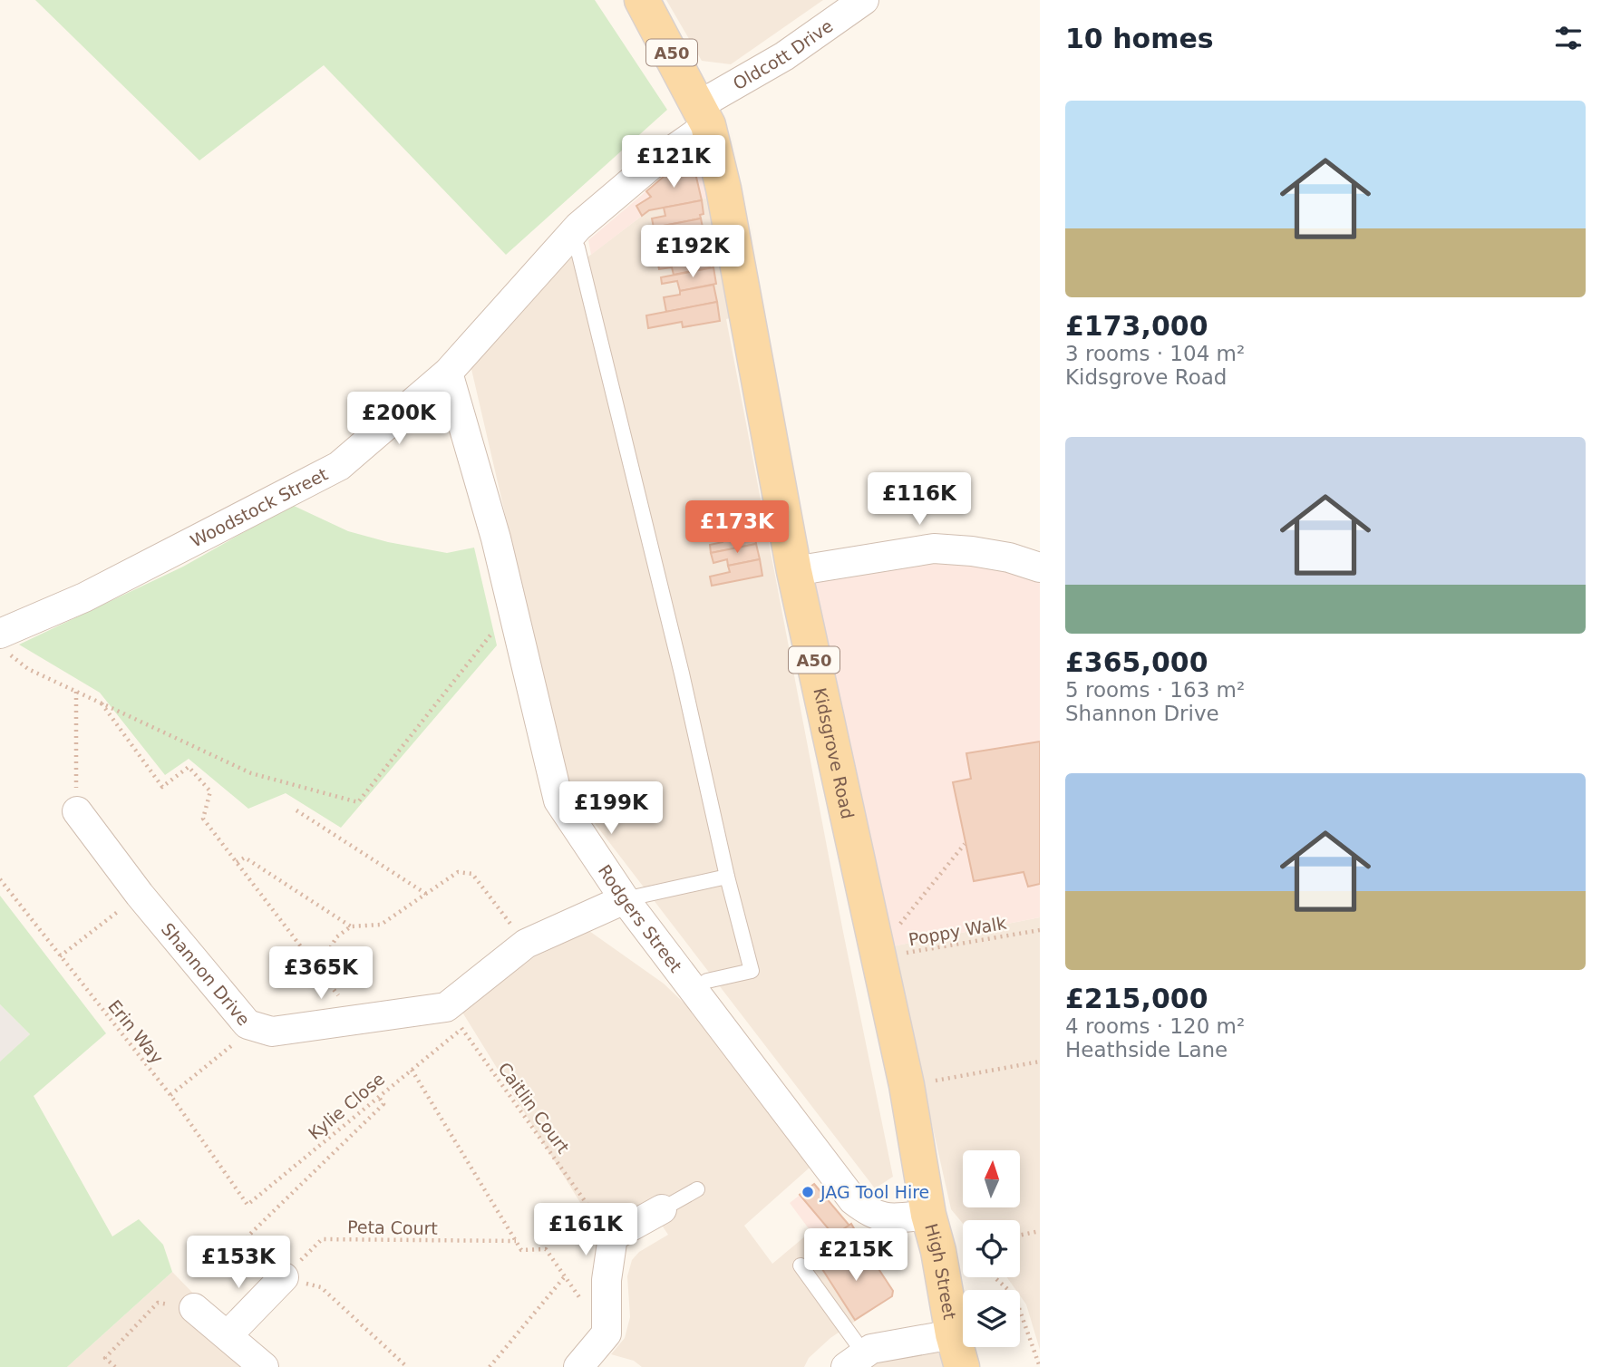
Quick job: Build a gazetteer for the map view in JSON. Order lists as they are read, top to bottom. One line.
{"streets":{"main road":["A50","Kidsgrove Road","High Street"],"street":["Oldcott Drive","Woodstock Street","Rodgers Street","Shannon Drive"],"path":["Poppy Walk","Erin Way","Kylie Close","Caitlin Court","Peta Court"]},"crossings":[["A50","Oldcott Drive"],["A50","Woodstock Street"],["A50","Kidsgrove Road"],["Oldcott Drive","Woodstock Street"],["Oldcott Drive","Kidsgrove Road"],["Woodstock Street","Kidsgrove Road"],["Woodstock Street","Rodgers Street"],["Kidsgrove Road","Rodgers Street"],["Kidsgrove Road","Poppy Walk"],["Kidsgrove Road","High Street"],["Rodgers Street","Shannon Drive"],["Rodgers Street","High Street"],["Shannon Drive","Kylie Close"],["Shannon Drive","Caitlin Court"],["Erin Way","Kylie Close"],["Kylie Close","Caitlin Court"]],"places":["JAG Tool Hire"],"north":"top","page":{"heading":"10 homes","list":[{"name":"£173,000","note":"3 rooms · 104 m² · Kidsgrove Road"},{"name":"£365,000","note":"5 rooms · 163 m² · Shannon Drive"},{"name":"£215,000","note":"4 rooms · 120 m² · Heathside Lane"}],"price":["£121K","£192K","£200K","£116K","£173K","£199K","£365K","£161K","£215K","£153K"]}}
